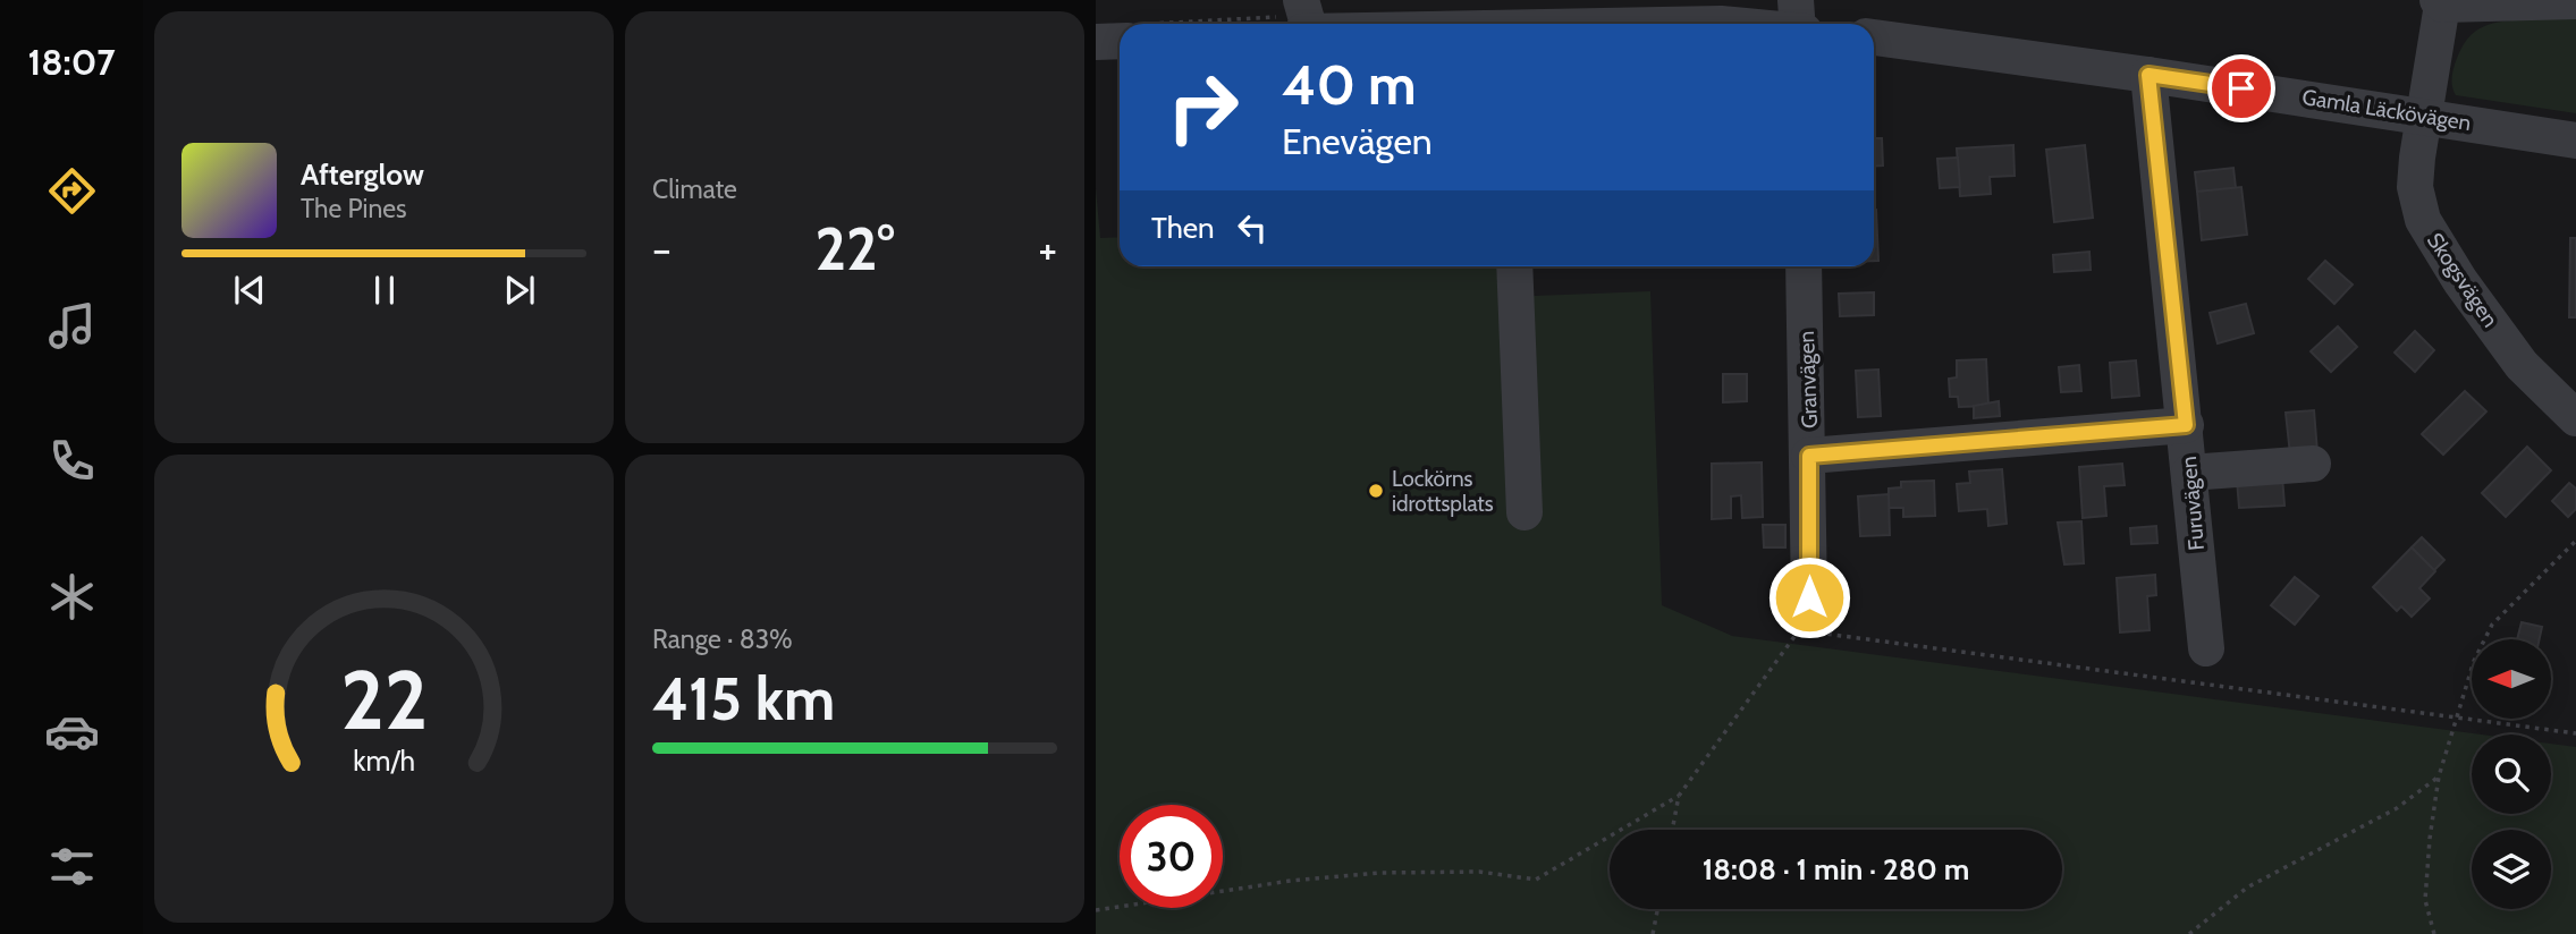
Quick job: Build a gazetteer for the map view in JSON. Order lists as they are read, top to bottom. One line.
{"streets":{"street":["Gamla Läckövägen","Skogsvägen","Granvägen","Furuvägen"]},"crossings":[["Gamla Läckövägen","Skogsvägen"],["Gamla Läckövägen","Furuvägen"]],"places":["Lockörns idrottsplats"],"north":"left","page":{"tabs":"18:07","tile":["Climate",["Range · 83%","415 km"]],"turn":["40 m","Enevägen"],"song":["Afterglow","The Pines"],"then":"Then","heat":["−","22°","+"],"limit":"30","trip":"18:08 · 1 min · 280 m","gauge":["22","km/h"]}}
